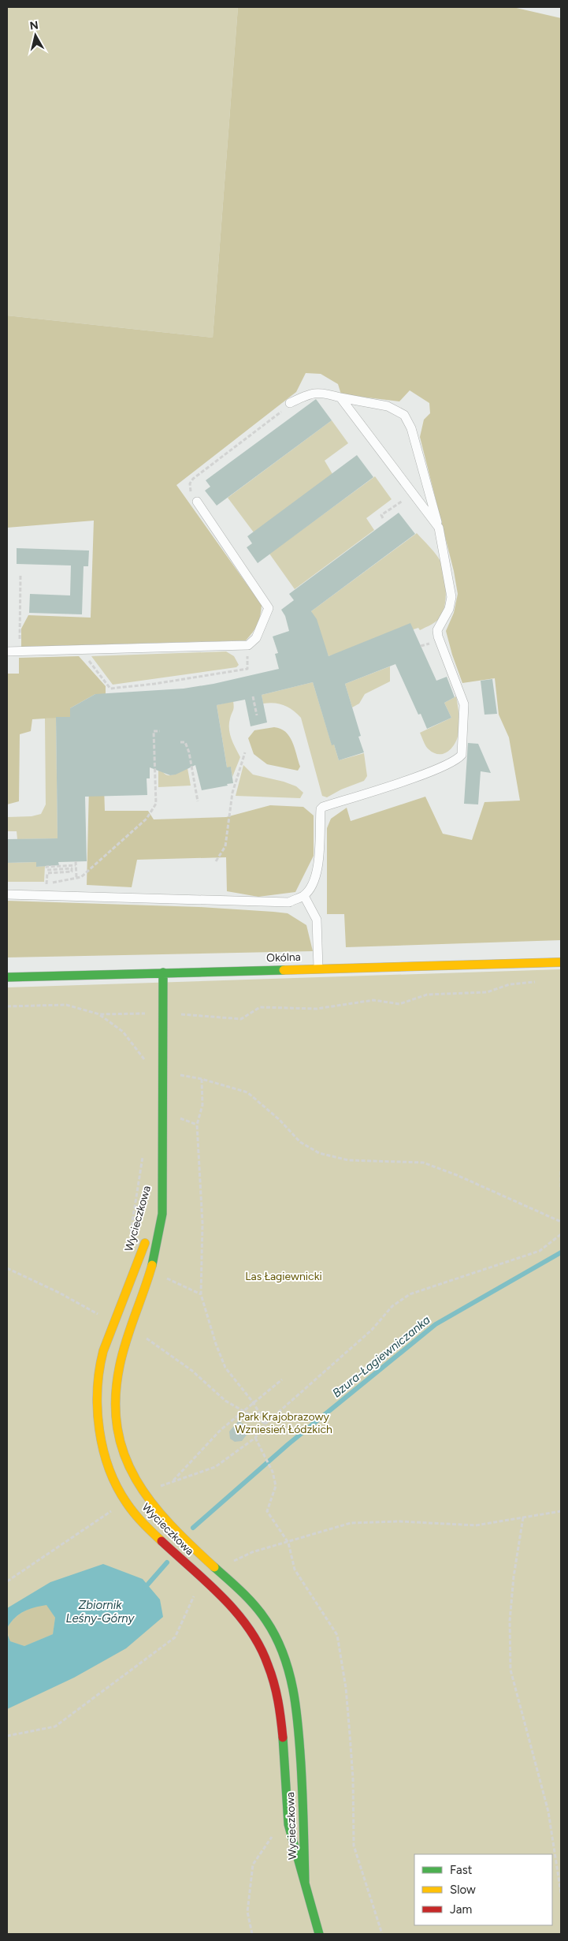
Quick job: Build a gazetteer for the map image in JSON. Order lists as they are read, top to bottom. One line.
{"streets":{"street":["Okólna","Wycieczkowa"]},"crossings":[["Okólna","Wycieczkowa"]],"water":["Bzura-Łagiewniczanka","Zbiornik Leśny-Górny"],"parks":["Las Łagiewnicki","Park Krajobrazowy Wzniesień Łódzkich"],"legend":["Fast","Slow","Jam"],"north":"top"}
